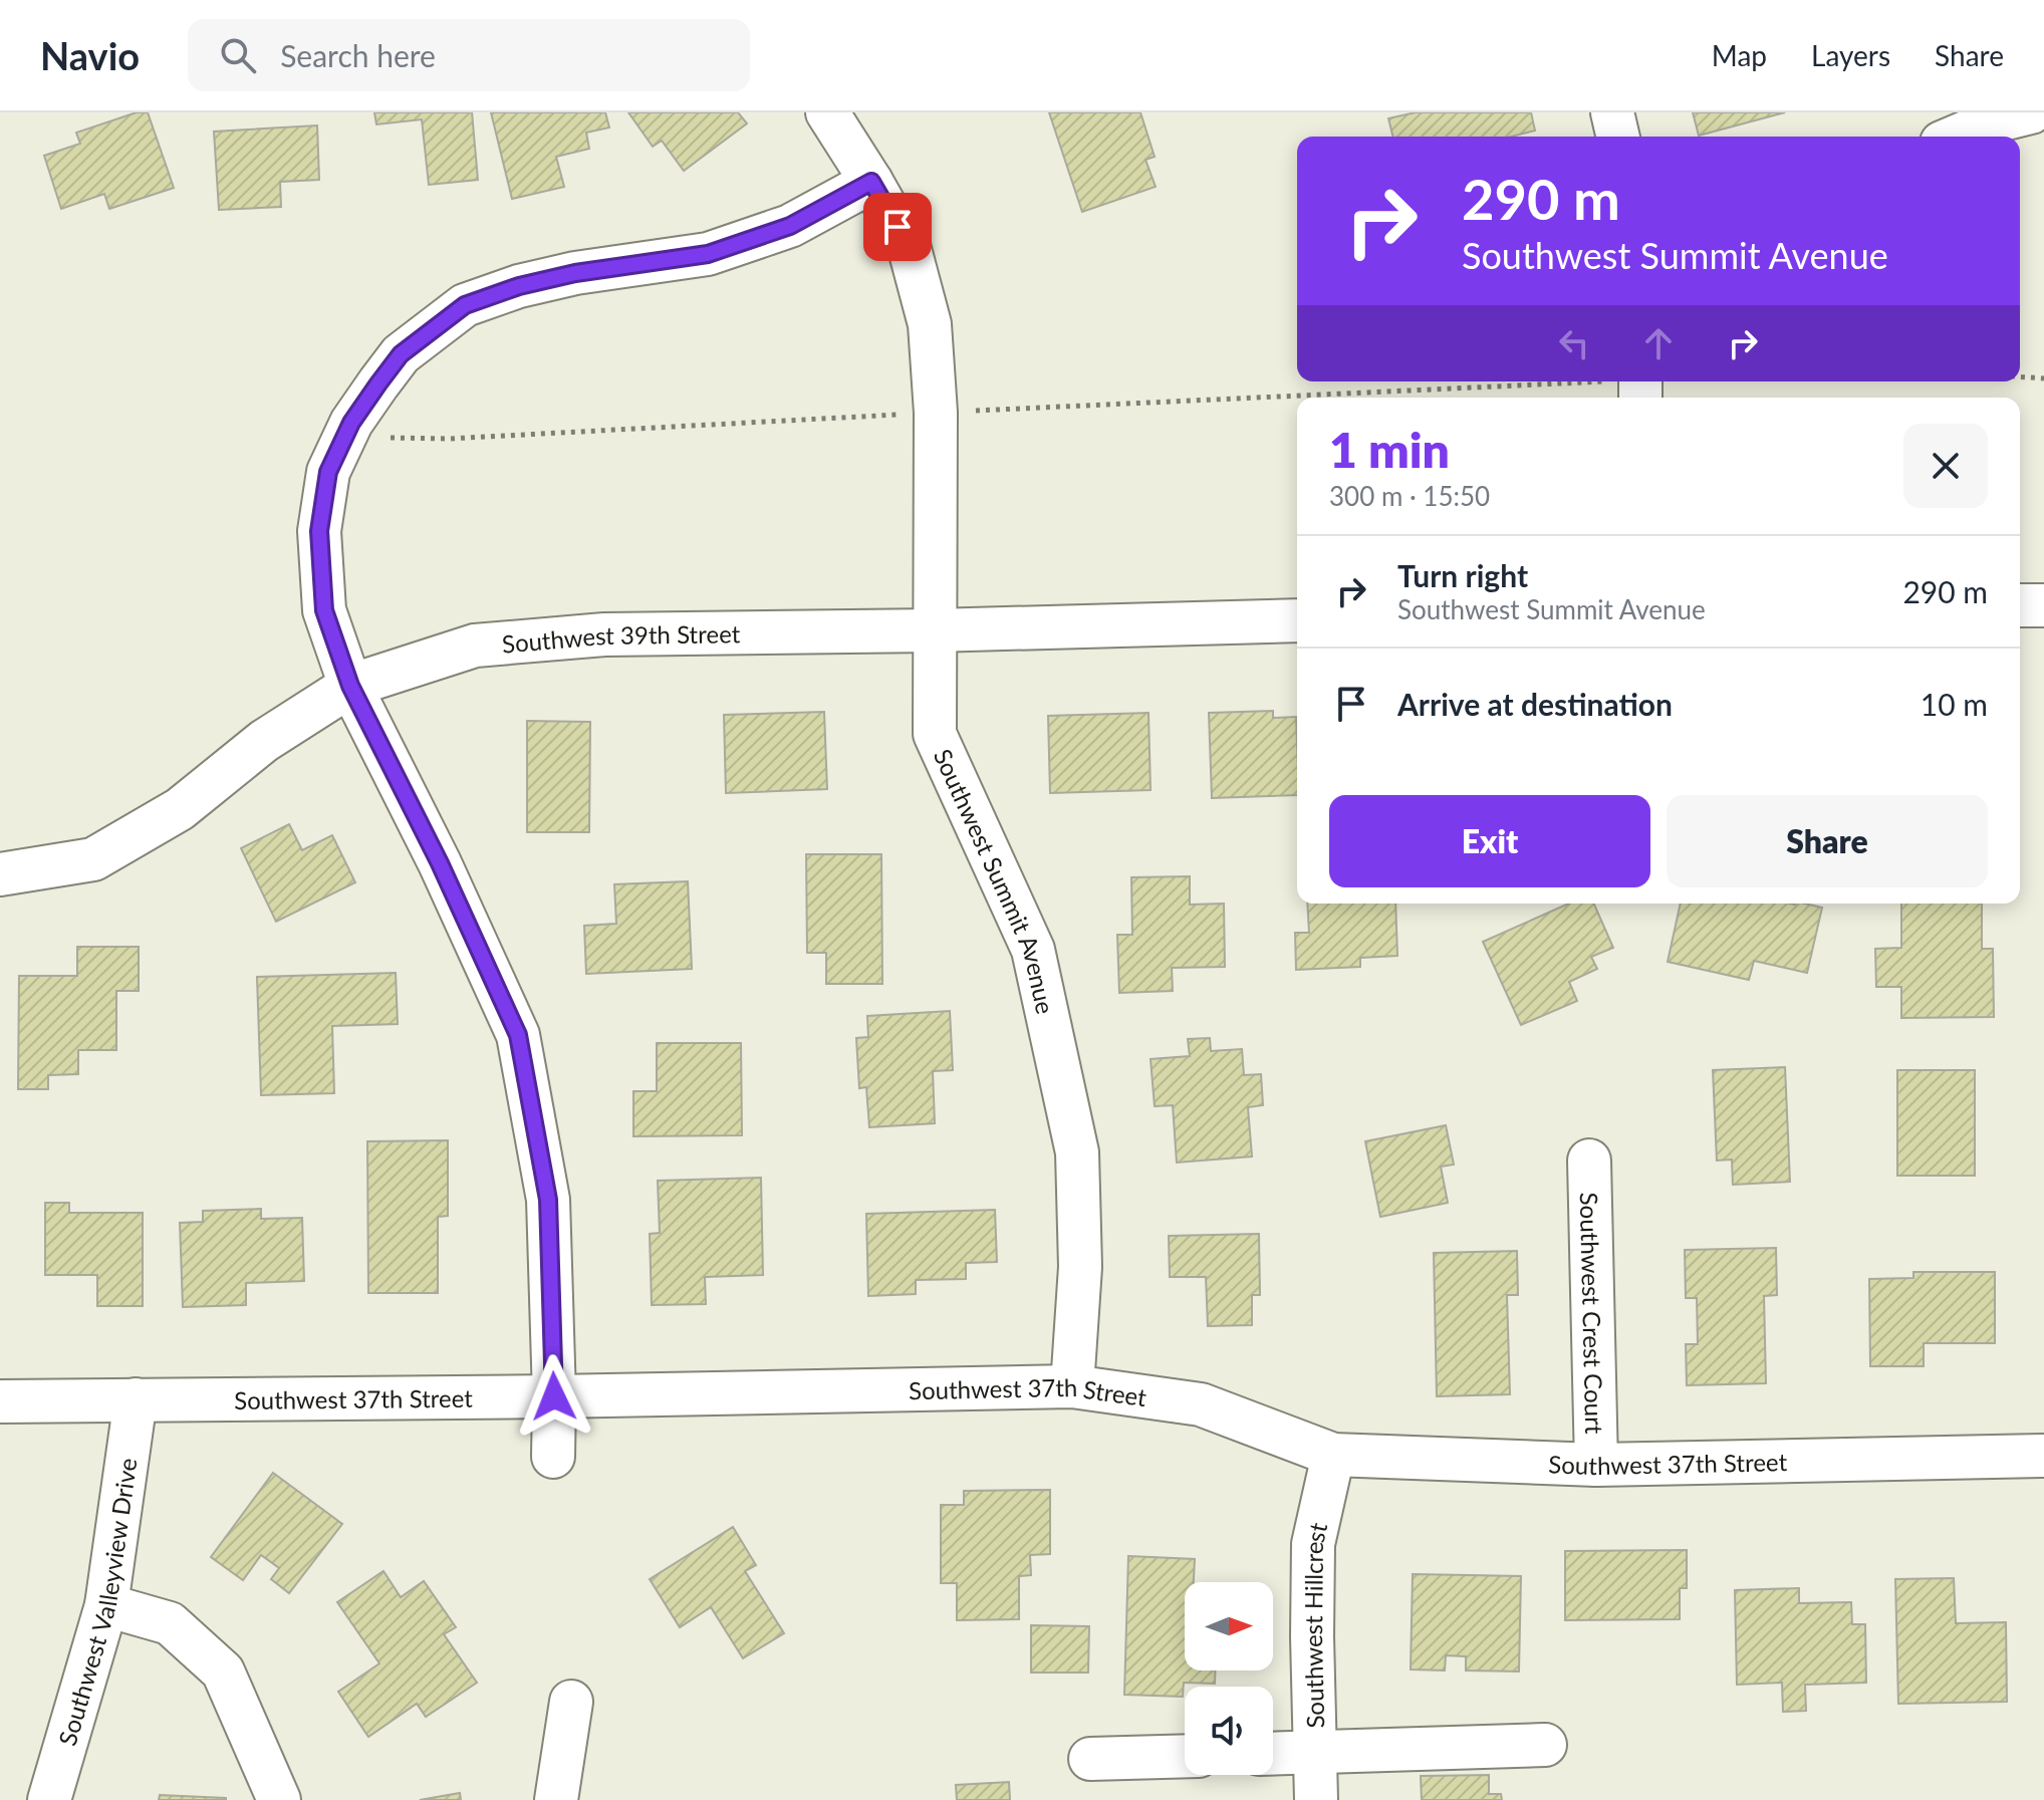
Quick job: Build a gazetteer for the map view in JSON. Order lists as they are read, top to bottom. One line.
{"streets":{"street":["Southwest 39th Street","Southwest Summit Avenue","Southwest Crest Court","Southwest 37th Street","Southwest Valleyview Drive","Southwest Hillcrest"]},"crossings":[["Southwest 39th Street","Southwest Summit Avenue"],["Southwest Summit Avenue","Southwest 37th Street"],["Southwest Crest Court","Southwest 37th Street"],["Southwest 37th Street","Southwest Valleyview Drive"],["Southwest 37th Street","Southwest Hillcrest"]],"north":"right","page":{"header":"Navio","search":"Search here","nav":["Map","Layers","Share"],"turn":["290 m","Southwest Summit Avenue"],"heading":["1 min","300 m · 15:50"],"list":[{"name":"Turn right","note":"Southwest Summit Avenue","value":"290 m"},{"name":"Arrive at destination","value":"10 m"}],"buttons":["Exit","Share"]}}
